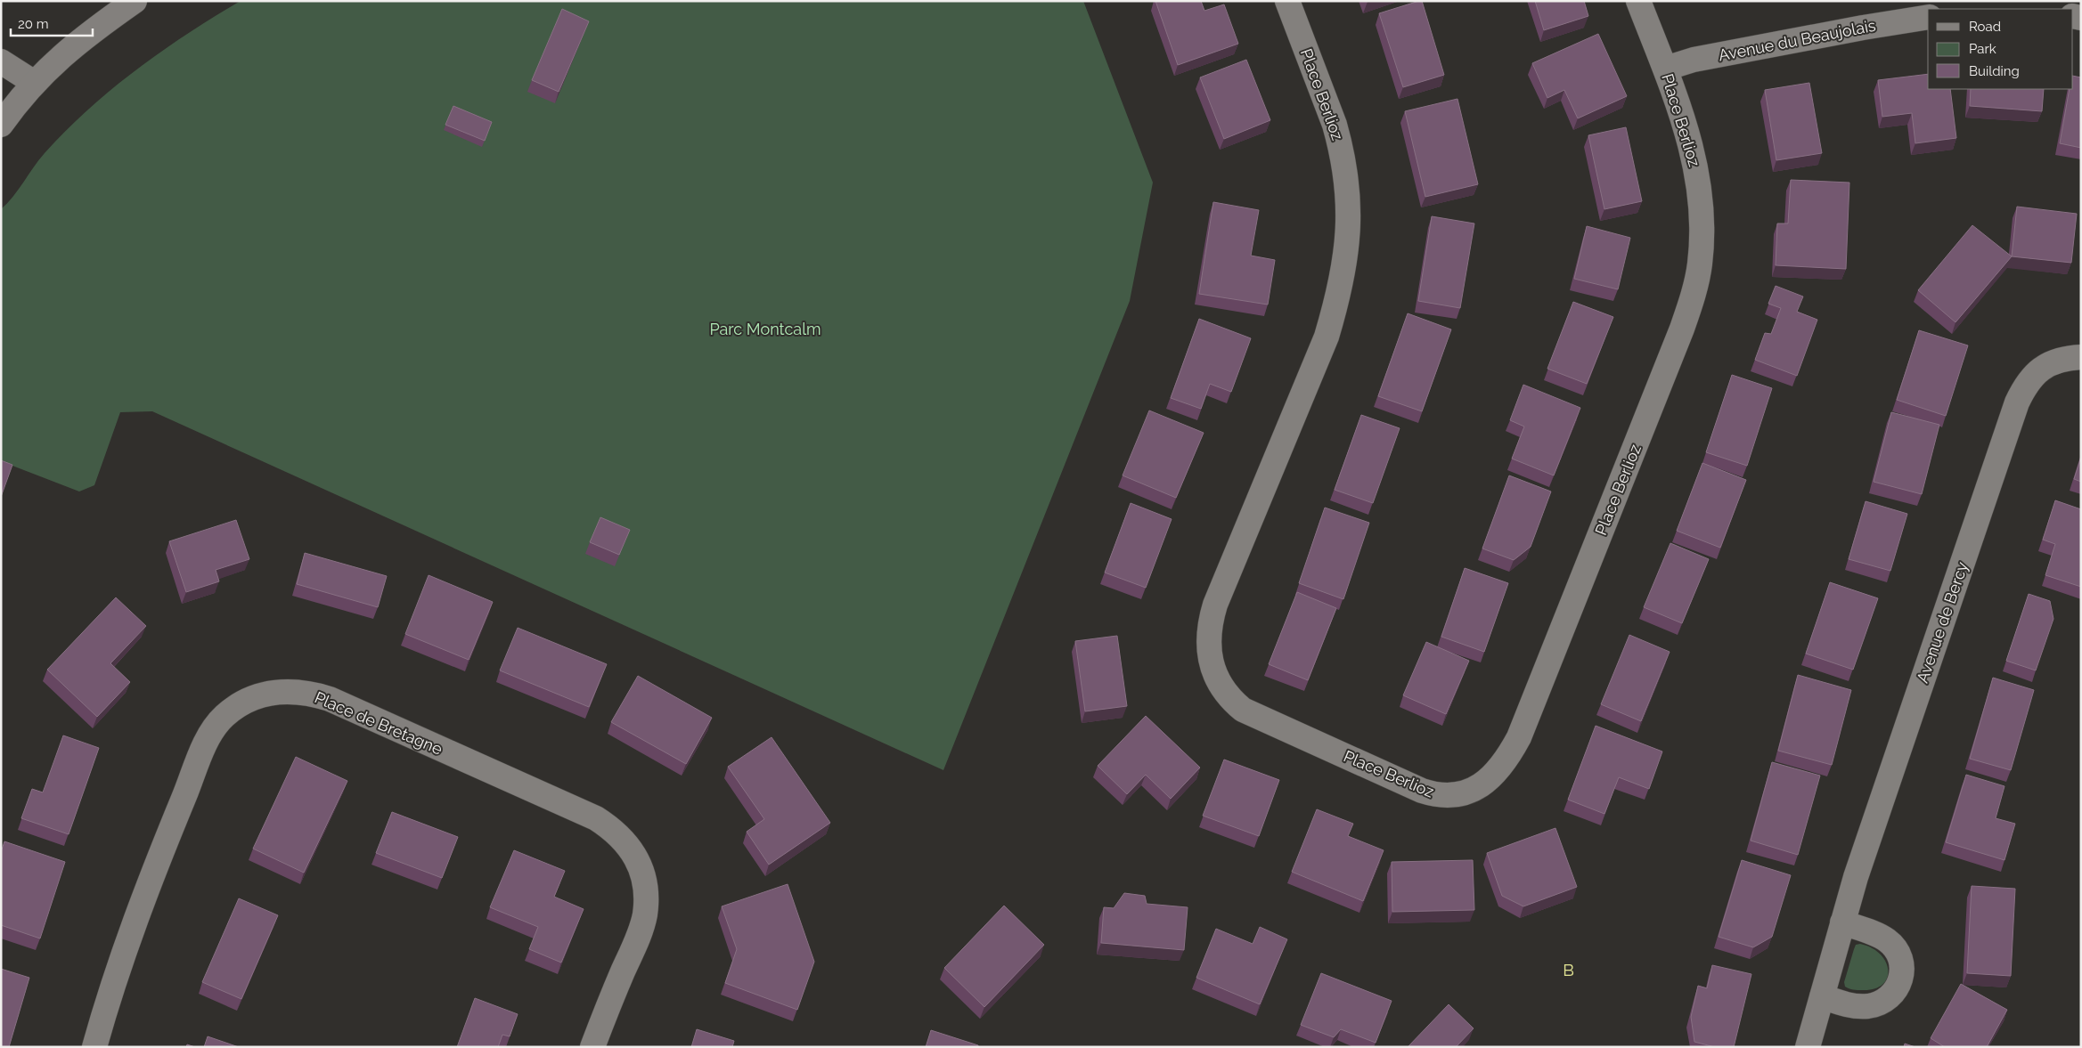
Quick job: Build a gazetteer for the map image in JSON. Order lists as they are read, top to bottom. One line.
{"streets":{"street":["Avenue du Beaujolais","Place Berlioz","Avenue de Bercy","Place de Bretagne"]},"crossings":[["Avenue du Beaujolais","Place Berlioz"]],"districts":["B"],"parks":["Parc Montcalm"],"legend":["Road","Park","Building"],"scale_bar":"20 m"}
